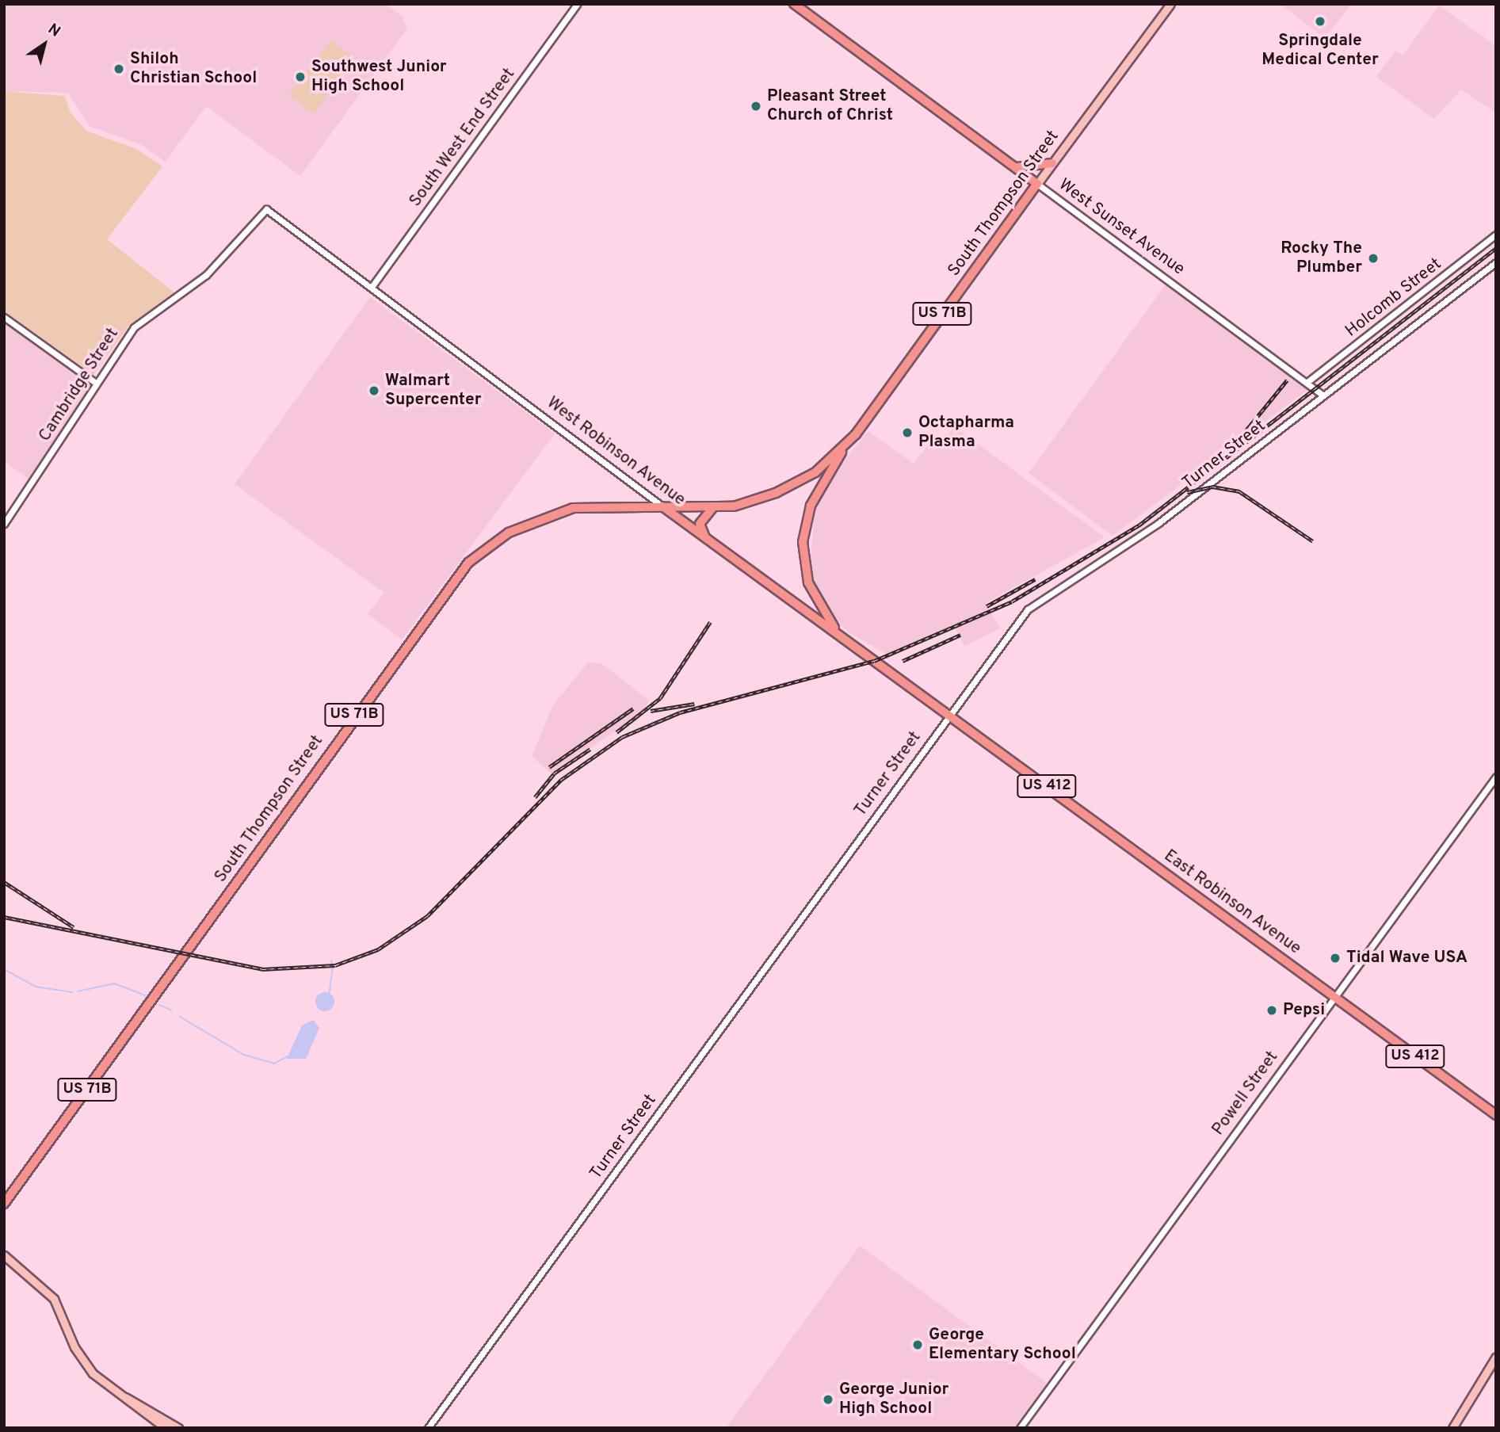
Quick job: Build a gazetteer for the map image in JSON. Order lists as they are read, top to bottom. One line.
{"streets":{"highway":["South Thompson Street","West Sunset Avenue","US 71B","West Robinson Avenue","US 412","East Robinson Avenue"],"street":["South West End Street","Holcomb Street","Cambridge Street","Turner Street","Powell Street"]},"crossings":[["South West End Street","West Robinson Avenue"],["South Thompson Street","West Sunset Avenue"],["South Thompson Street","West Robinson Avenue"],["South Thompson Street","US 412"],["West Sunset Avenue","Holcomb Street"],["West Sunset Avenue","Turner Street"],["Cambridge Street","West Robinson Avenue"],["West Robinson Avenue","Turner Street"],["West Robinson Avenue","US 412"],["West Robinson Avenue","East Robinson Avenue"],["Turner Street","East Robinson Avenue"],["East Robinson Avenue","Powell Street"]],"places":["Springdale Medical Center","Shiloh Christian School","Southwest Junior High School","Pleasant Street Church of Christ","Rocky The Plumber","Walmart Supercenter","Octapharma Plasma","Tidal Wave USA","Pepsi","George Elementary School","George Junior High School"],"north":"top right"}
